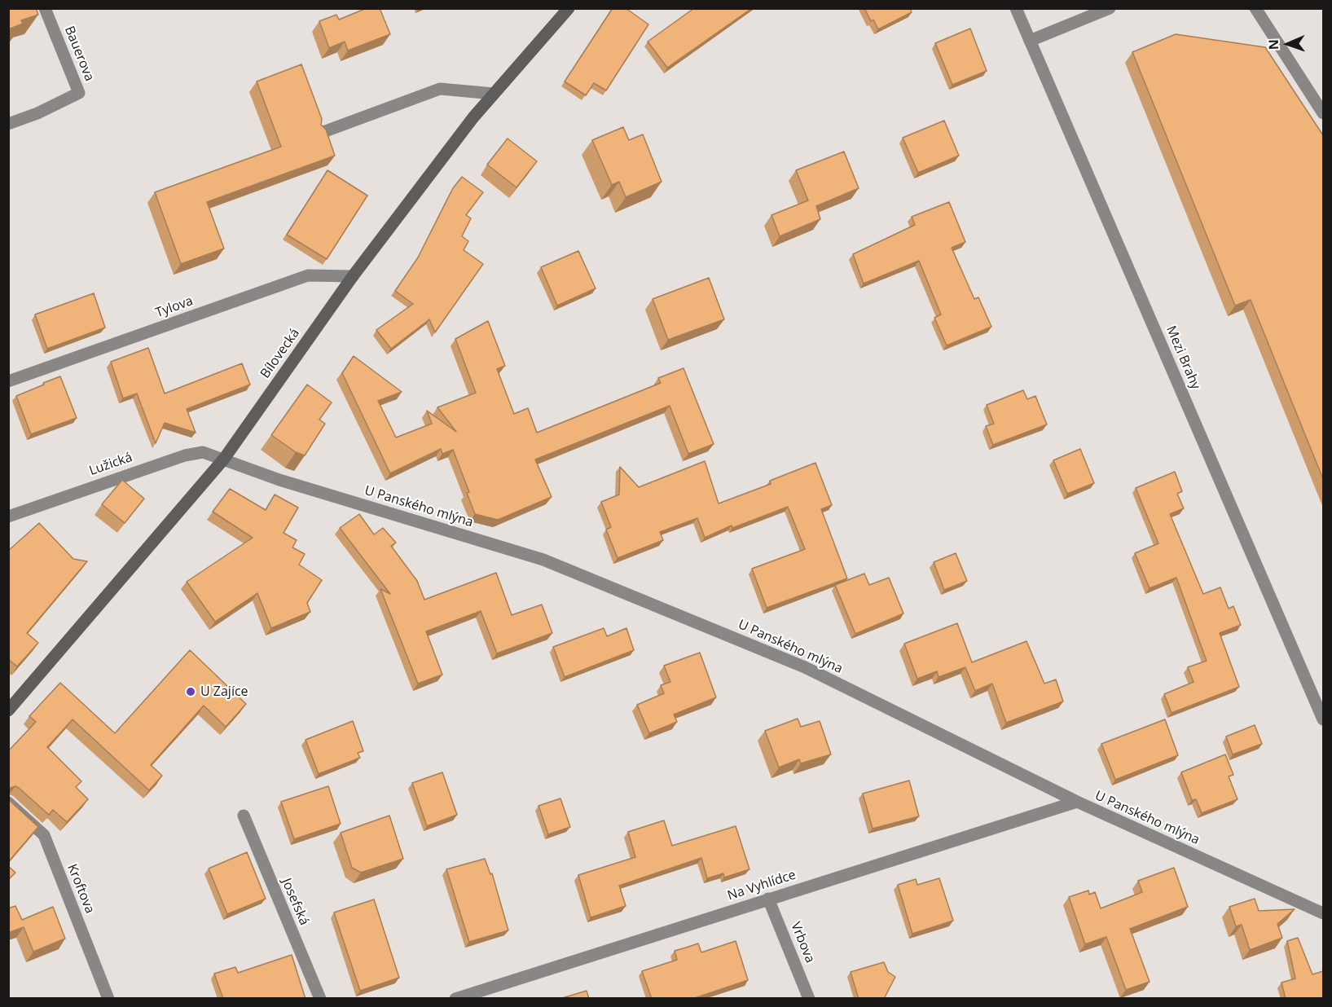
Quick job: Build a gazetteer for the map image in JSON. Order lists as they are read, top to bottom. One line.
{"streets":{"main road":["Bílovecká"],"street":["Bauerova","Tylova","Mezi Brahy","Lužická","U Panského mlýna","Na Vyhlídce","Kroftova","Josefská","Vrbova"]},"crossings":[["Tylova","Bílovecká"],["Bílovecká","Lužická"],["Bílovecká","U Panského mlýna"],["Lužická","U Panského mlýna"],["U Panského mlýna","Na Vyhlídce"],["Na Vyhlídce","Vrbova"]],"places":["U Zajíce"],"north":"left"}
